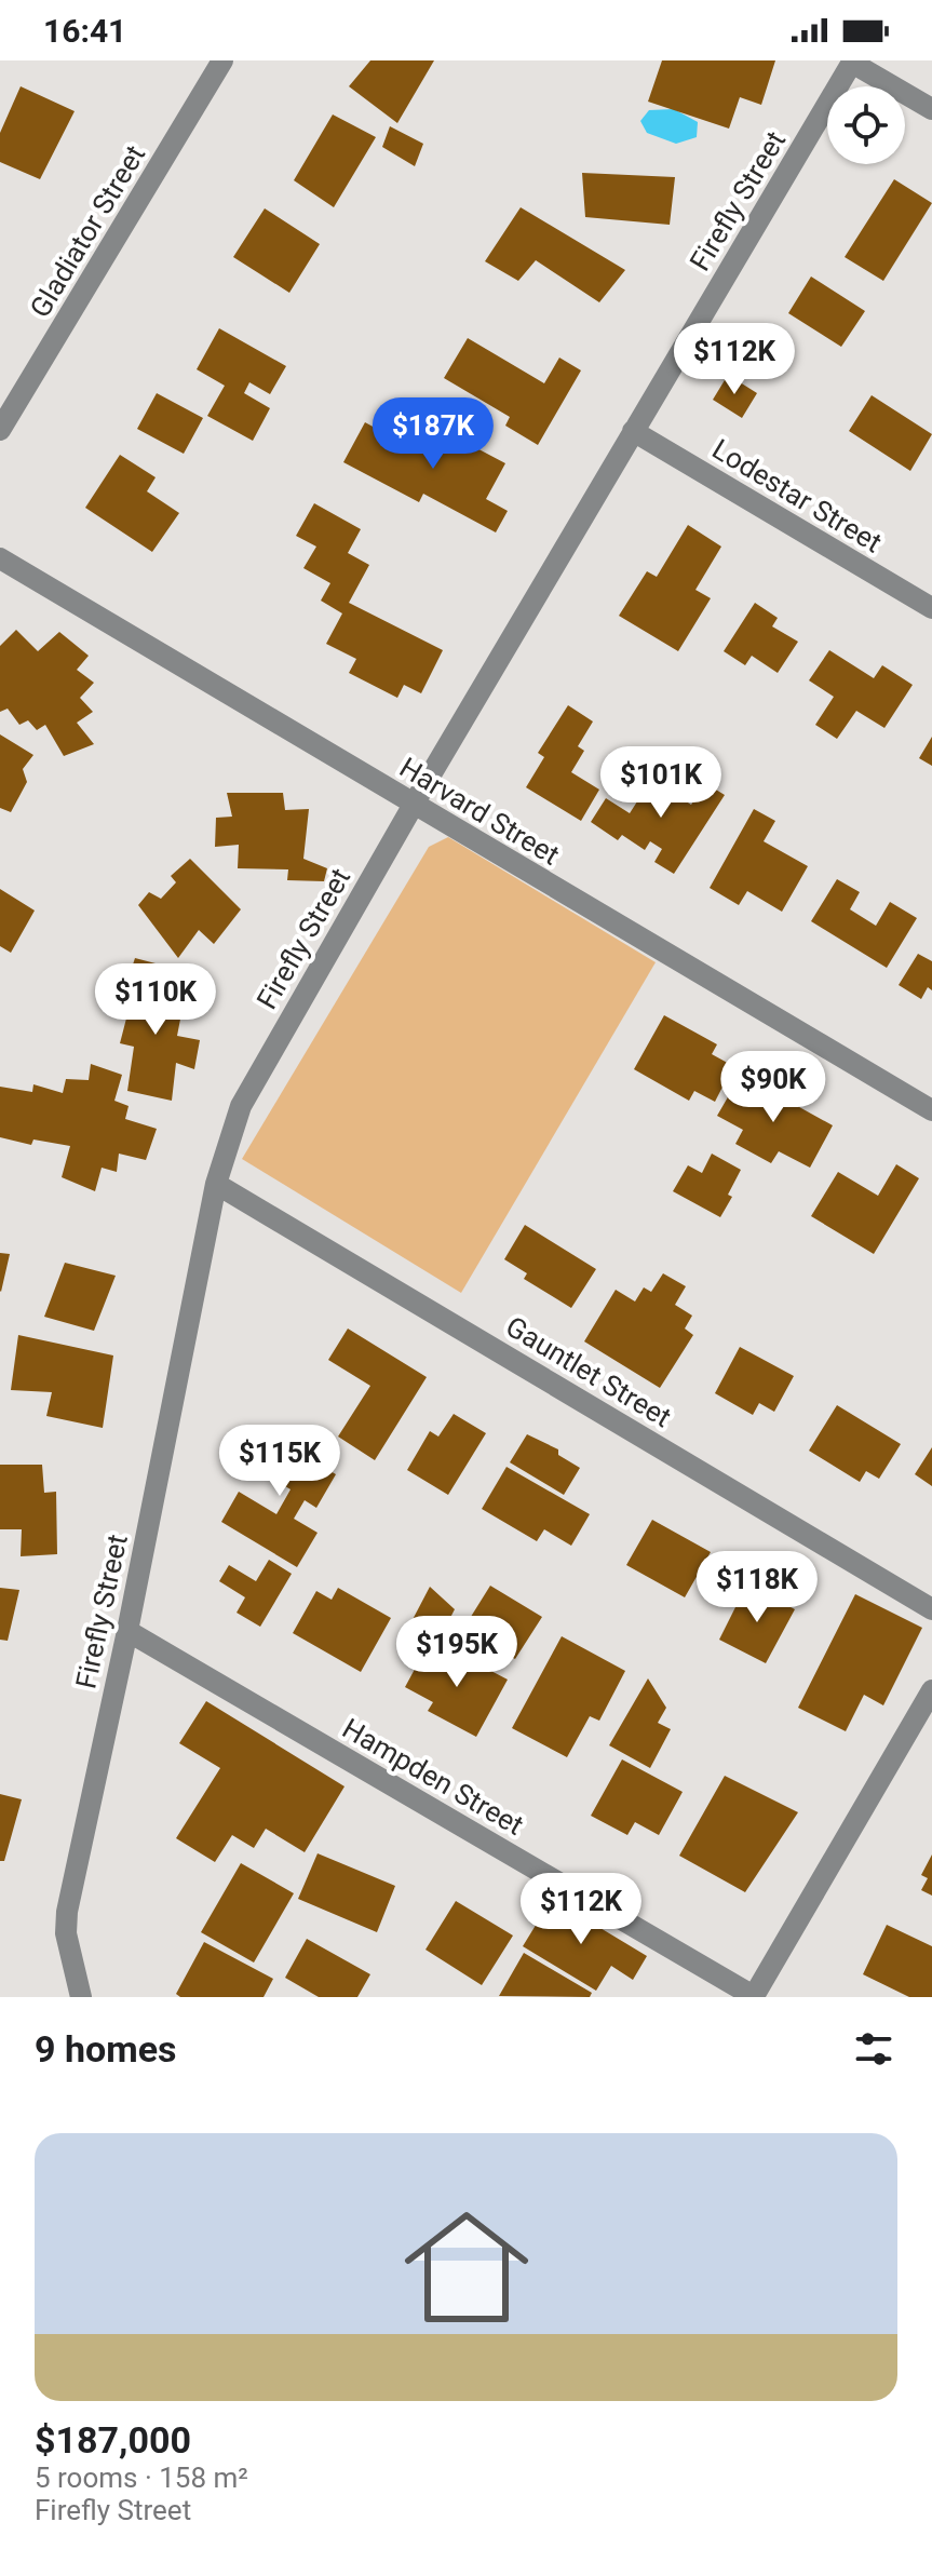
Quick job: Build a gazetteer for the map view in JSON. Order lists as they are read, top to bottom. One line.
{"streets":{"street":["Firefly Street","Gladiator Street","Lodestar Street","Harvard Street","Gauntlet Street","Hampden Street"]},"crossings":[["Firefly Street","Lodestar Street"],["Firefly Street","Harvard Street"],["Firefly Street","Gauntlet Street"],["Firefly Street","Hampden Street"]],"page":{"status":"16:41","price":["$112K","$187K","$101K","$110K","$90K","$115K","$118K","$195K","$112K"],"heading":"9 homes","list":[{"name":"$187,000","note":"5 rooms · 158 m² · Firefly Street"}]}}
